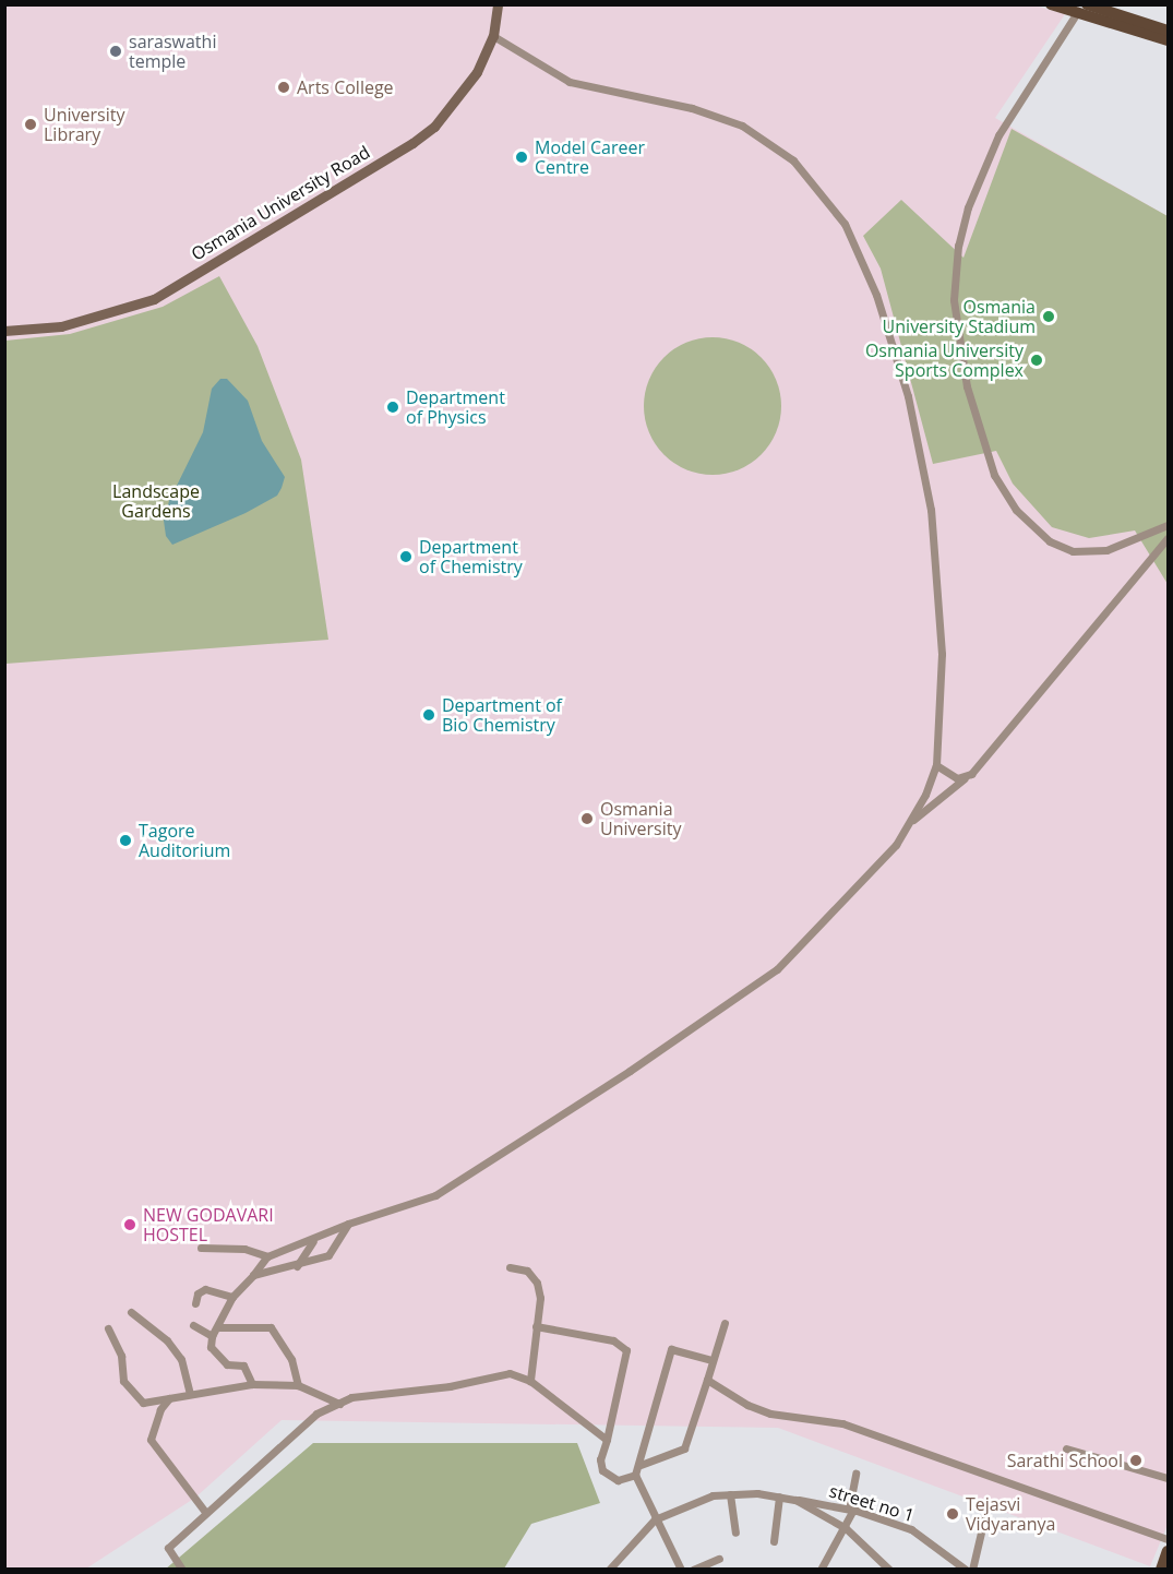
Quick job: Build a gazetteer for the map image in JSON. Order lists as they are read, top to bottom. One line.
{"streets":{"main road":["Osmania University Road"],"street":["street no 1"]},"parks":["Landscape Gardens"],"places":["saraswathi temple","Arts College","University Library","Model Career Centre","Osmania University Stadium","Osmania University Sports Complex","Department of Physics","Department of Chemistry","Department of Bio Chemistry","Osmania University","Tagore Auditorium","NEW GODAVARI HOSTEL","Sarathi School","Tejasvi Vidyaranya"]}
